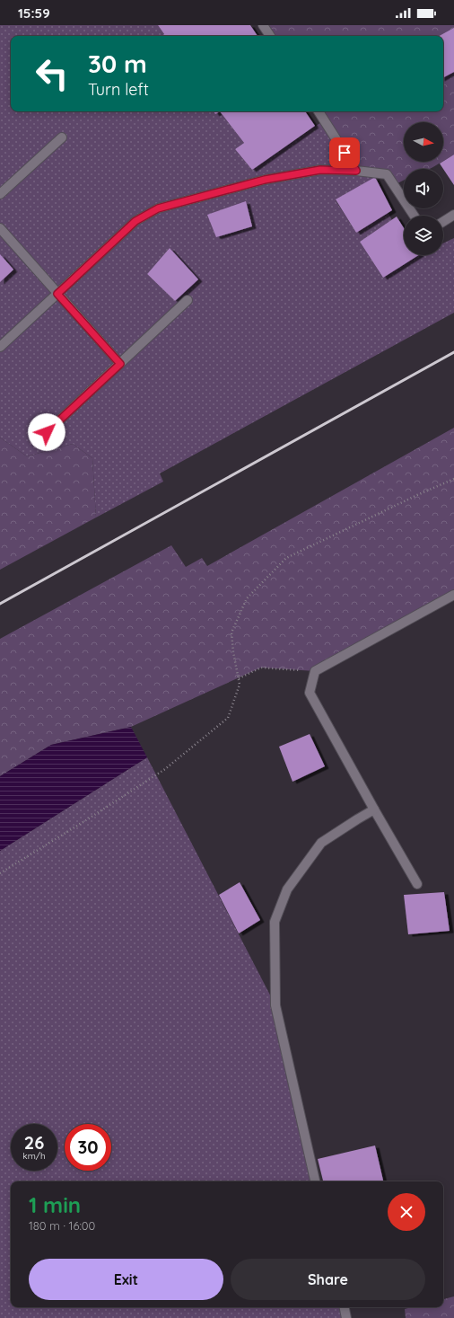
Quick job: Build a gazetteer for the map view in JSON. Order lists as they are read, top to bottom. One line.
{"north":"right","page":{"status":"15:59","turn":["30 m","Turn left"],"speed":"26 km/h","limit":"30","heading":["1 min","180 m · 16:00"],"buttons":["Exit","Share"]}}
